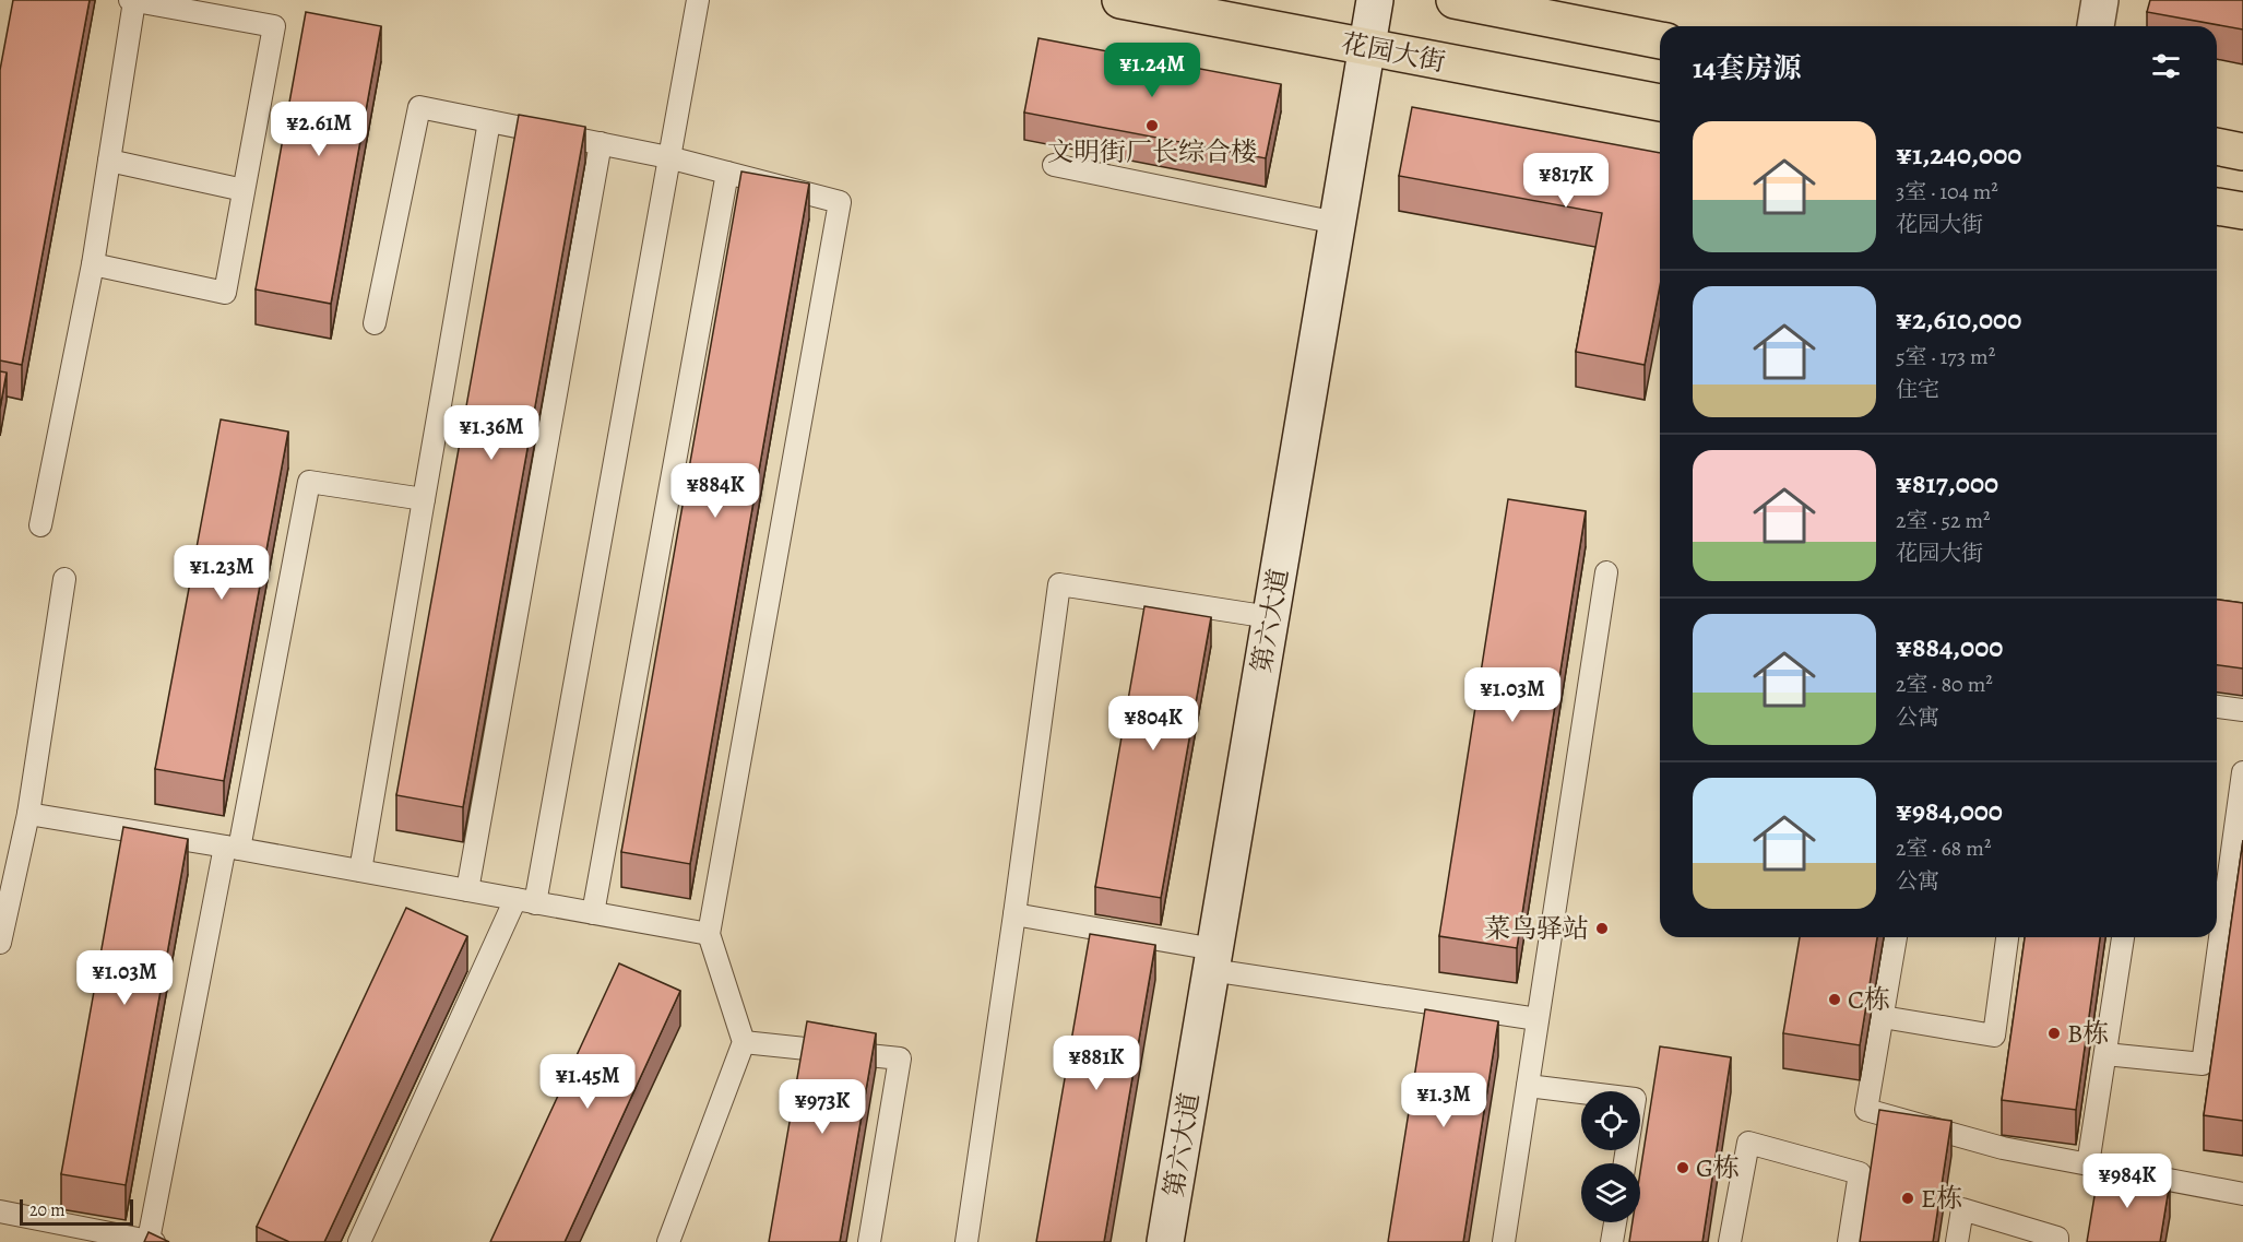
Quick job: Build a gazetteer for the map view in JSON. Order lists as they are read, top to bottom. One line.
{"streets":{"main road":["花园大街"],"street":["第六大道"]},"crossings":[["花园大街","第六大道"]],"places":["文明街厂长综合楼","菜鸟驿站","C栋","B栋","G栋","E栋"],"scale_bar":"20 m","page":{"heading":"14套房源","price":["¥1.24M","¥2.61M","¥817K","¥1.36M","¥884K","¥1.23M","¥1.03M","¥804K","¥1.03M","¥881K","¥1.45M","¥1.3M","¥973K","¥984K"],"list":[{"name":"¥1,240,000","note":"3室 · 104 m² · 花园大街"},{"name":"¥2,610,000","note":"5室 · 173 m² · 住宅"},{"name":"¥817,000","note":"2室 · 52 m² · 花园大街"},{"name":"¥884,000","note":"2室 · 80 m² · 公寓"},{"name":"¥984,000","note":"2室 · 68 m² · 公寓"}],"scale":"20 m"}}
